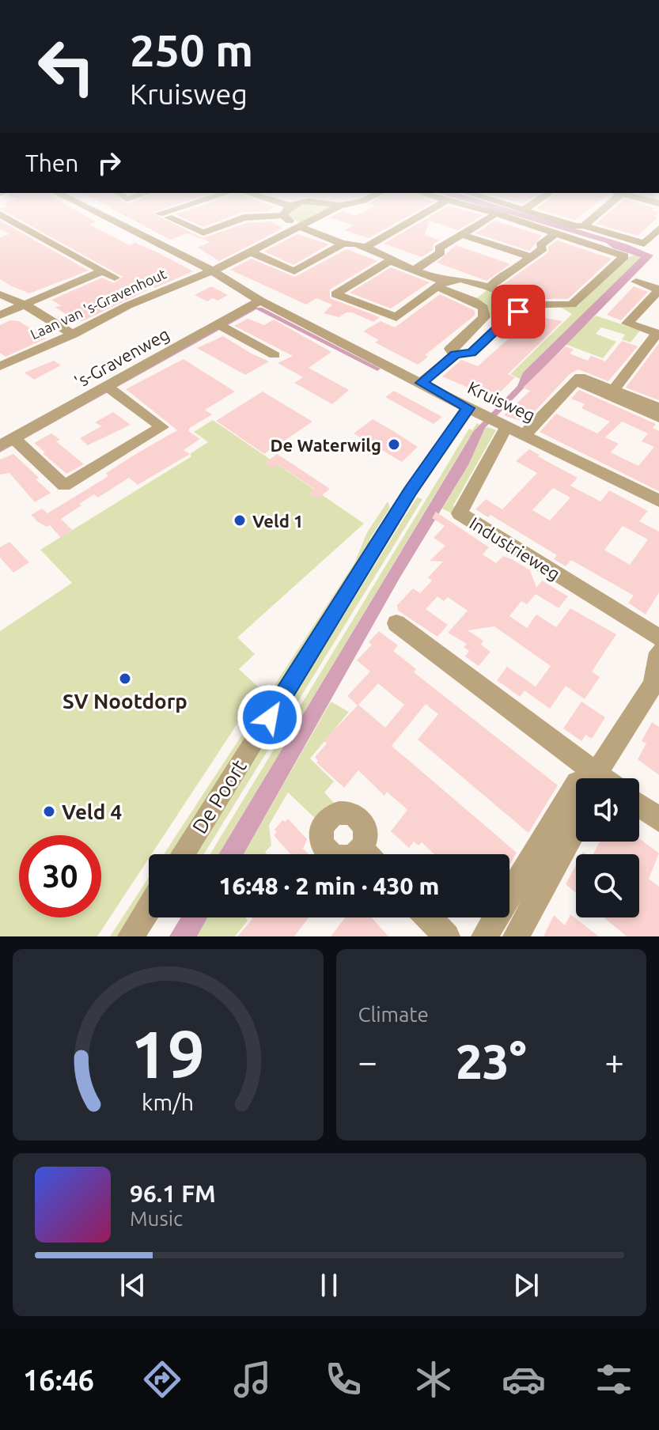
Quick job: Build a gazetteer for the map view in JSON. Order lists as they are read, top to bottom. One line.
{"streets":{"street":["Laan van 's-Gravenhout","'s-Gravenweg","Kruisweg","Industrieweg","De Poort"]},"crossings":[["Laan van 's-Gravenhout","Kruisweg"],["'s-Gravenweg","Kruisweg"],["Kruisweg","Industrieweg"],["Kruisweg","De Poort"],["Industrieweg","De Poort"]],"places":["De Waterwilg","Veld 1","SV Nootdorp","Veld 4"],"page":{"turn":["250 m","Kruisweg"],"then":"Then","limit":"30","trip":"16:48 · 2 min · 430 m","tile":"Climate","heat":["−","23°","+"],"song":["96.1 FM","Music"],"tabs":"16:46","gauge":["19","km/h"]}}
